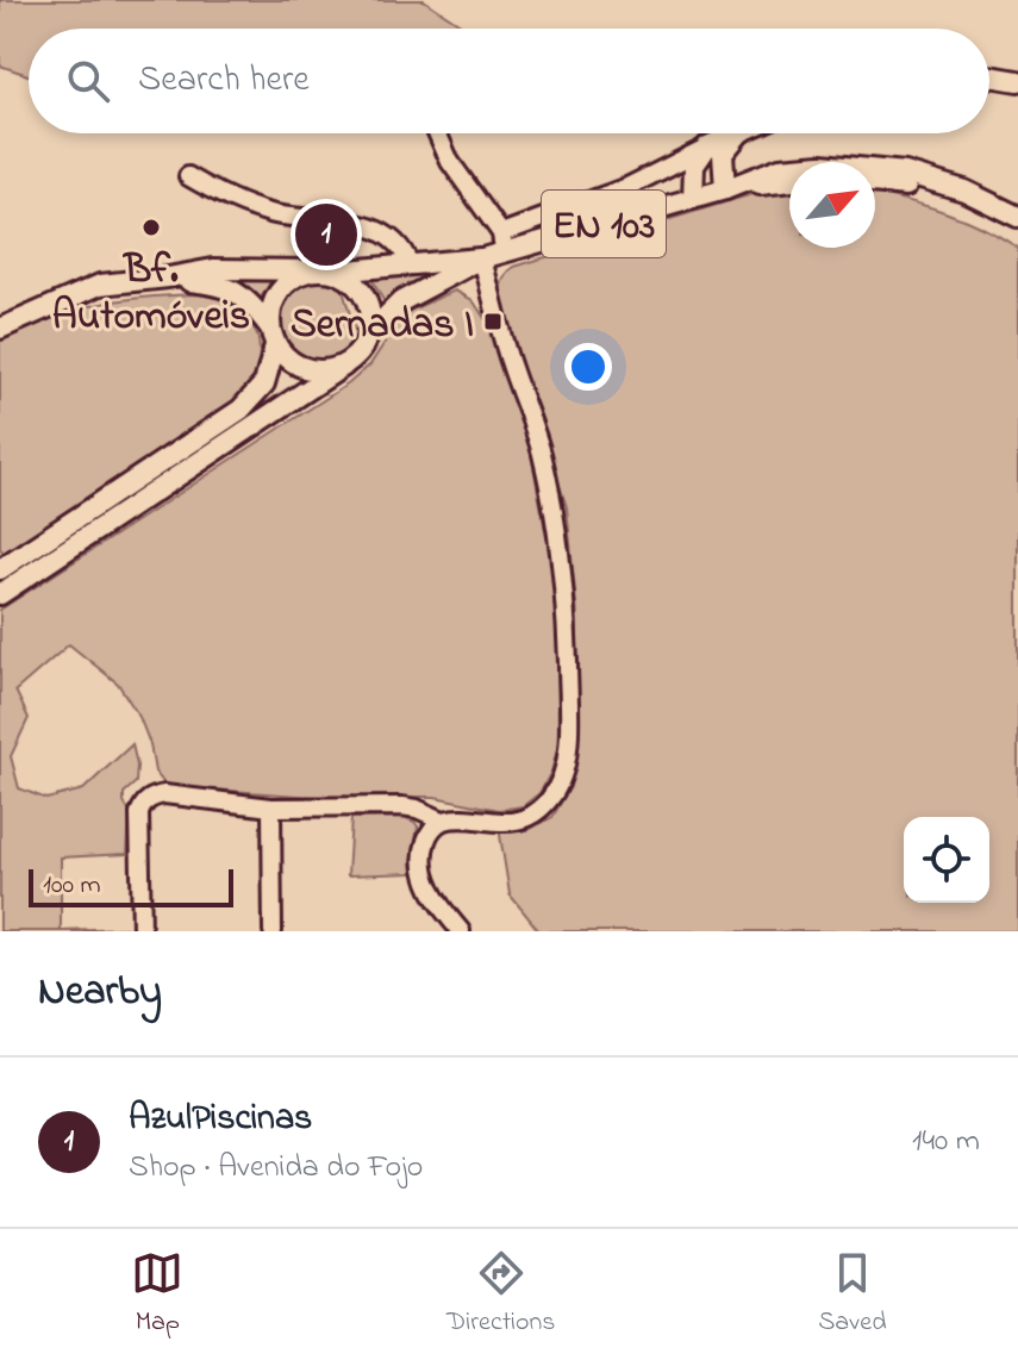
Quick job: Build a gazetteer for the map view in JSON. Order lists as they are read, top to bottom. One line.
{"streets":{"main road":["EN 103"]},"places":{"other":["Bf. Automóveis"],"transit":["Sernadas I"]},"scale_bar":"100 m","north":"top right","page":{"search":"Search here","pins":"1","scale":"100 m","heading":"Nearby","list":[{"mark":"1","name":"AzulPiscinas","note":"Shop · Avenida do Fojo","value":"140 m"}],"nav":["Map","Directions","Saved"]}}
